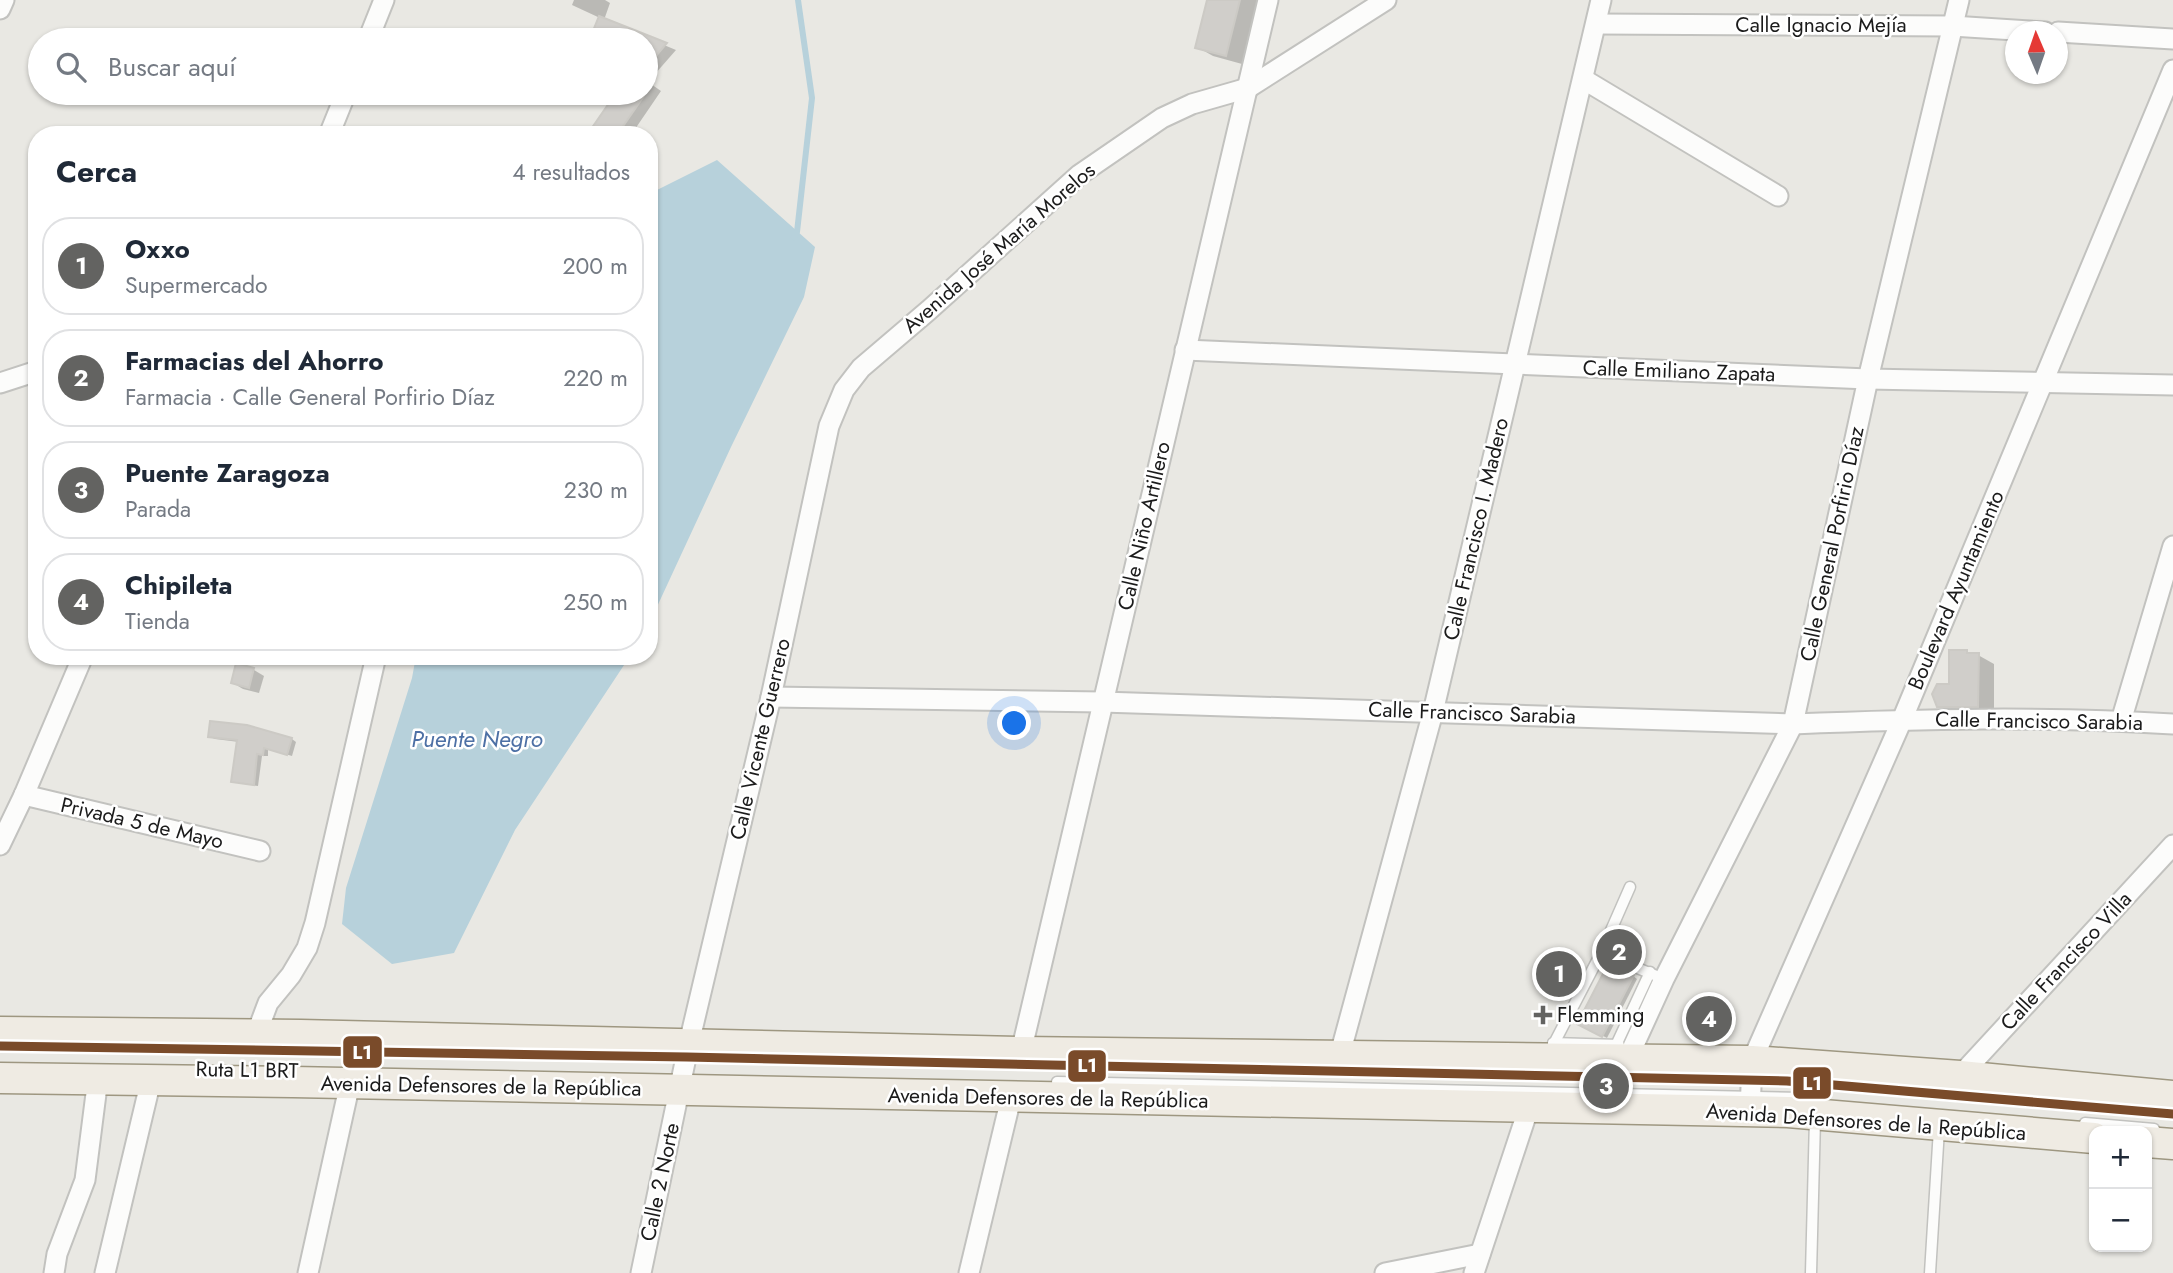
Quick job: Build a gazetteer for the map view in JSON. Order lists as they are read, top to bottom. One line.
{"streets":{"main road":["Avenida Defensores de la República"],"street":["Calle Ignacio Mejía","Avenida José María Morelos","Calle Emiliano Zapata","Calle Niño Artillero","Calle Francisco I. Madero","Calle General Porfirio Díaz","Boulevard Ayuntamiento","Calle Francisco Sarabia","Calle Vicente Guerrero","Privada 5 de Mayo","Calle Francisco Villa","Calle 2 Norte"],"lane":["Ruta L1 BRT"]},"crossings":[["Calle Ignacio Mejía","Calle Francisco I. Madero"],["Calle Ignacio Mejía","Calle General Porfirio Díaz"],["Avenida José María Morelos","Calle Niño Artillero"],["Avenida José María Morelos","Calle Vicente Guerrero"],["Calle Emiliano Zapata","Calle Niño Artillero"],["Calle Emiliano Zapata","Calle Francisco I. Madero"],["Calle Emiliano Zapata","Calle General Porfirio Díaz"],["Calle Emiliano Zapata","Boulevard Ayuntamiento"],["Calle Niño Artillero","Calle Francisco Sarabia"],["Calle Niño Artillero","Avenida Defensores de la República"],["Calle Francisco I. Madero","Calle Francisco Sarabia"],["Calle Francisco I. Madero","Avenida Defensores de la República"],["Calle General Porfirio Díaz","Calle Francisco Sarabia"],["Calle General Porfirio Díaz","Avenida Defensores de la República"],["Boulevard Ayuntamiento","Calle Francisco Sarabia"],["Boulevard Ayuntamiento","Ruta L1 BRT"],["Boulevard Ayuntamiento","Avenida Defensores de la República"],["Calle Francisco Sarabia","Calle Vicente Guerrero"],["Calle Vicente Guerrero","Ruta L1 BRT"],["Calle Vicente Guerrero","Avenida Defensores de la República"],["Calle Vicente Guerrero","Calle 2 Norte"],["Calle Francisco Villa","Avenida Defensores de la República"],["Ruta L1 BRT","Avenida Defensores de la República"],["Ruta L1 BRT","Calle 2 Norte"],["Avenida Defensores de la República","Calle 2 Norte"]],"water":["Puente Negro"],"places":{"health":["Flemming"]},"lines":["transit line L1"],"north":"top","page":{"search":"Buscar aquí","heading":["Cerca","4 resultados"],"list":[{"mark":"1","name":"Oxxo","note":"Supermercado","value":"200 m"},{"mark":"2","name":"Farmacias del Ahorro","note":"Farmacia · Calle General Porfirio Díaz","value":"220 m"},{"mark":"3","name":"Puente Zaragoza","note":"Parada","value":"230 m"},{"mark":"4","name":"Chipileta","note":"Tienda","value":"250 m"}],"pins":["2","1","4","3"],"map_buttons":["+","−"]}}
